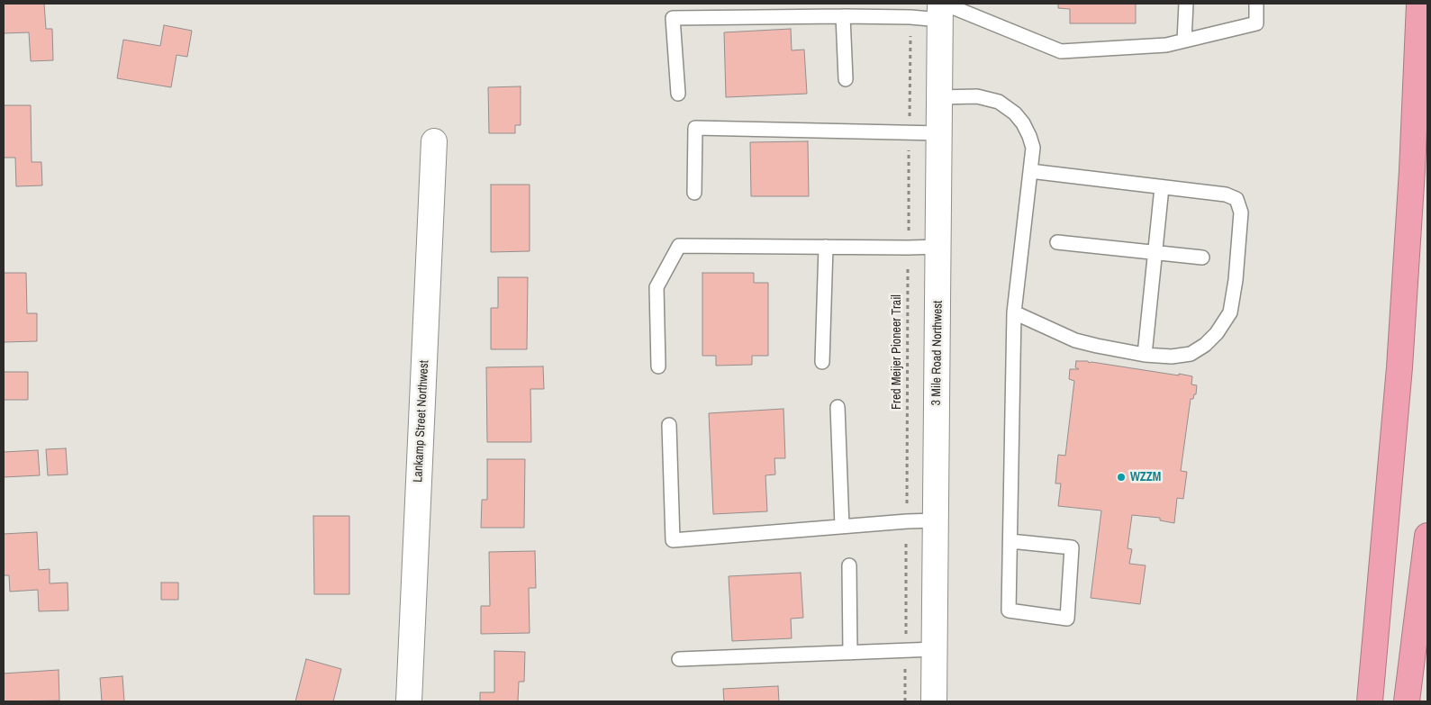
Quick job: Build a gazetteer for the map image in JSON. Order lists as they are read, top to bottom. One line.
{"streets":{"street":["3 Mile Road Northwest","Lankamp Street Northwest"],"path":["Fred Meijer Pioneer Trail"]},"places":["WZZM"]}
